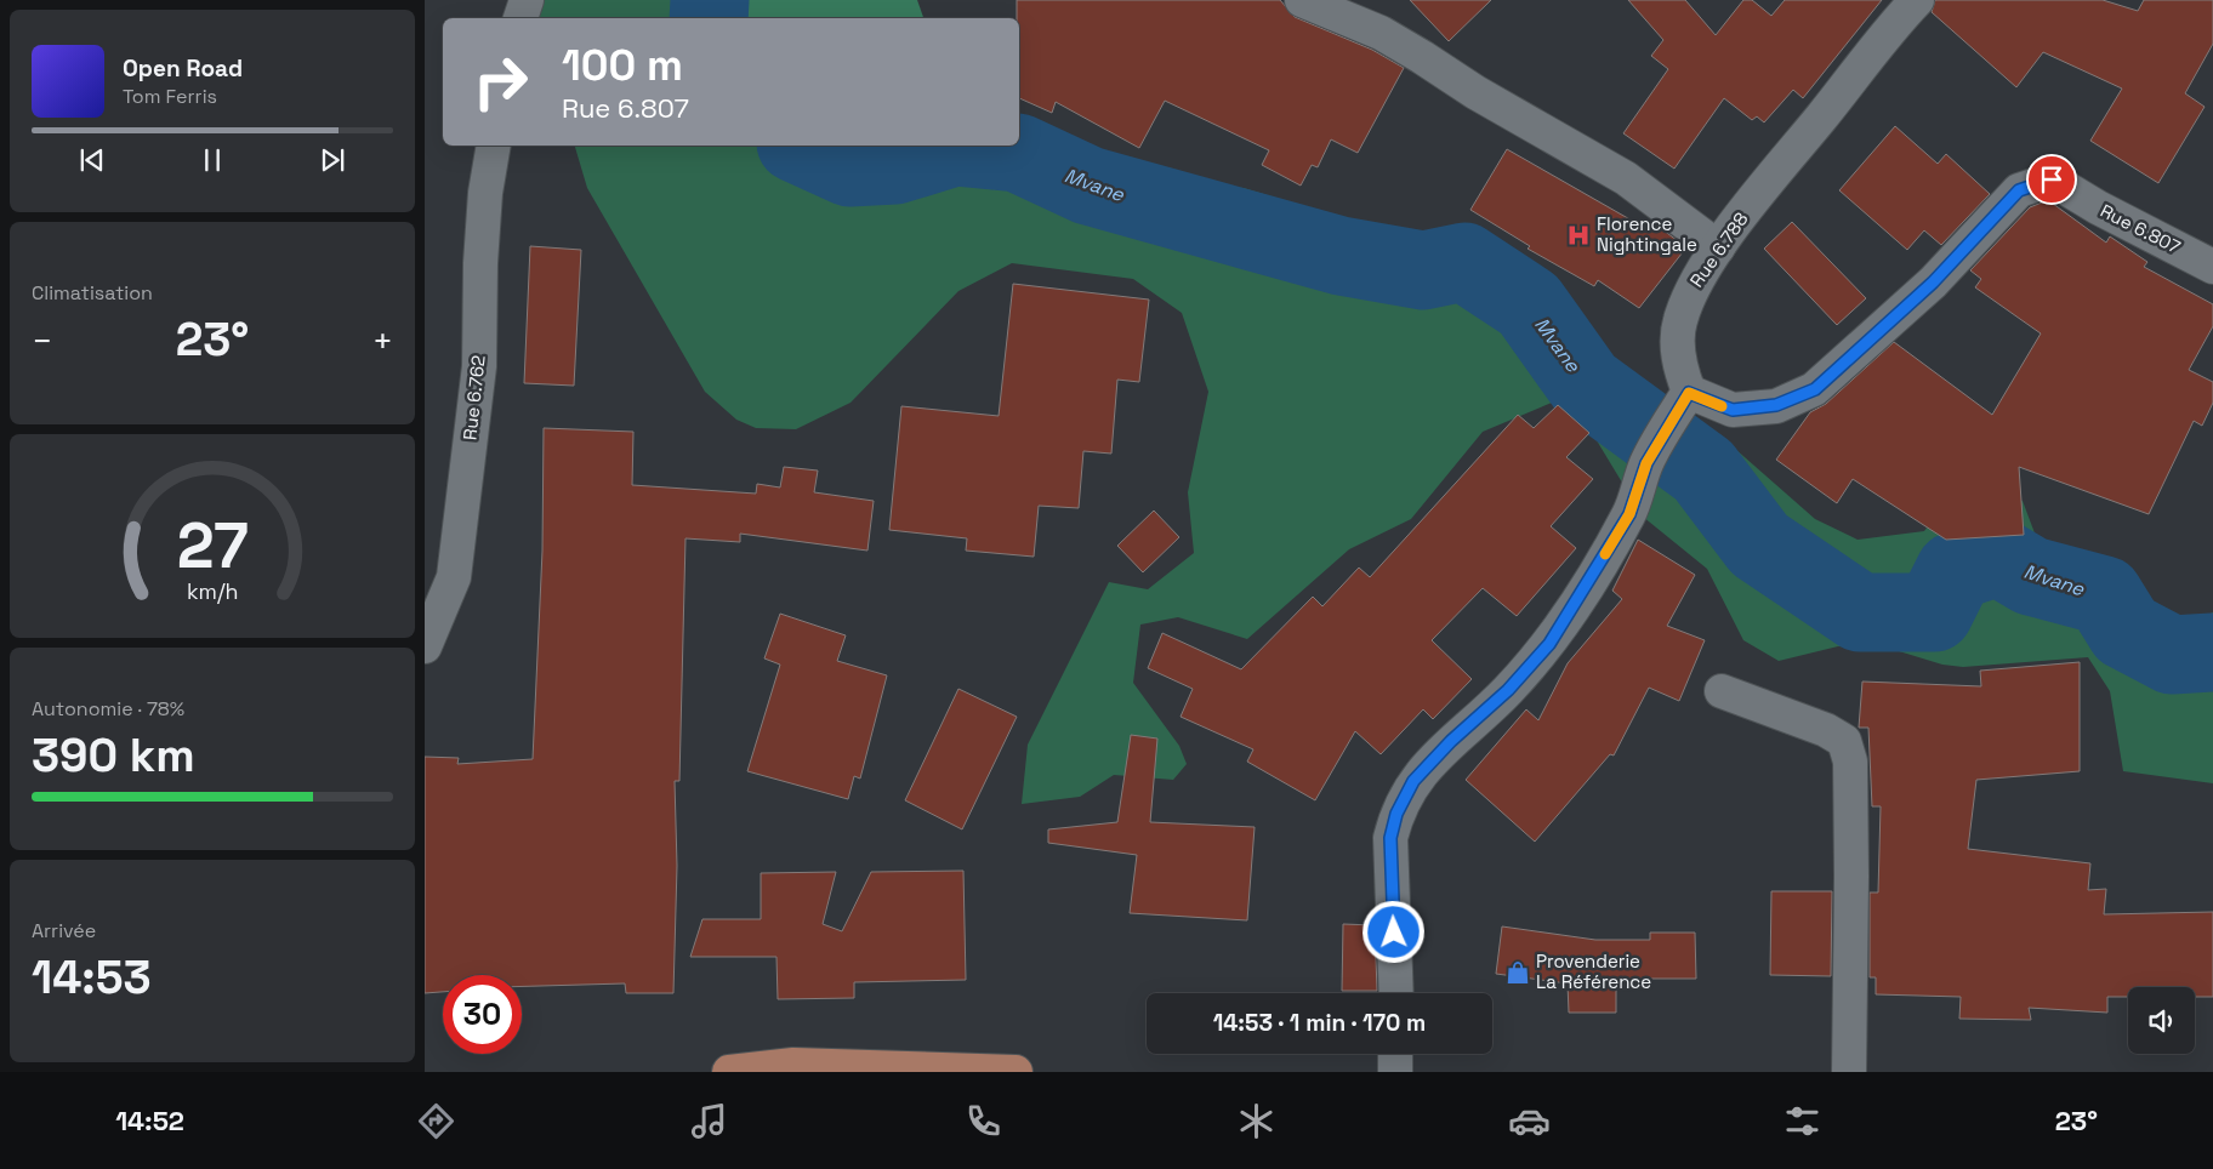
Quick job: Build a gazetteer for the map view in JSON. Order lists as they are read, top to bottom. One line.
{"streets":{"street":["Rue 6.807","Rue 6.788","Rue 6.762"]},"crossings":[["Rue 6.807","Rue 6.788"]],"water":["Mvane"],"places":{"hospital":["Florence Nightingale"],"shop":["Provenderie La Référence"]},"page":{"turn":["100 m","Rue 6.807"],"song":["Open Road","Tom Ferris"],"tile":["Climatisation",["Autonomie · 78%","390 km"],["Arrivée","14:53"]],"heat":["−","23°","+"],"limit":"30","trip":"14:53 · 1 min · 170 m","tabs":["14:52","23°"],"gauge":["27","km/h"]}}
